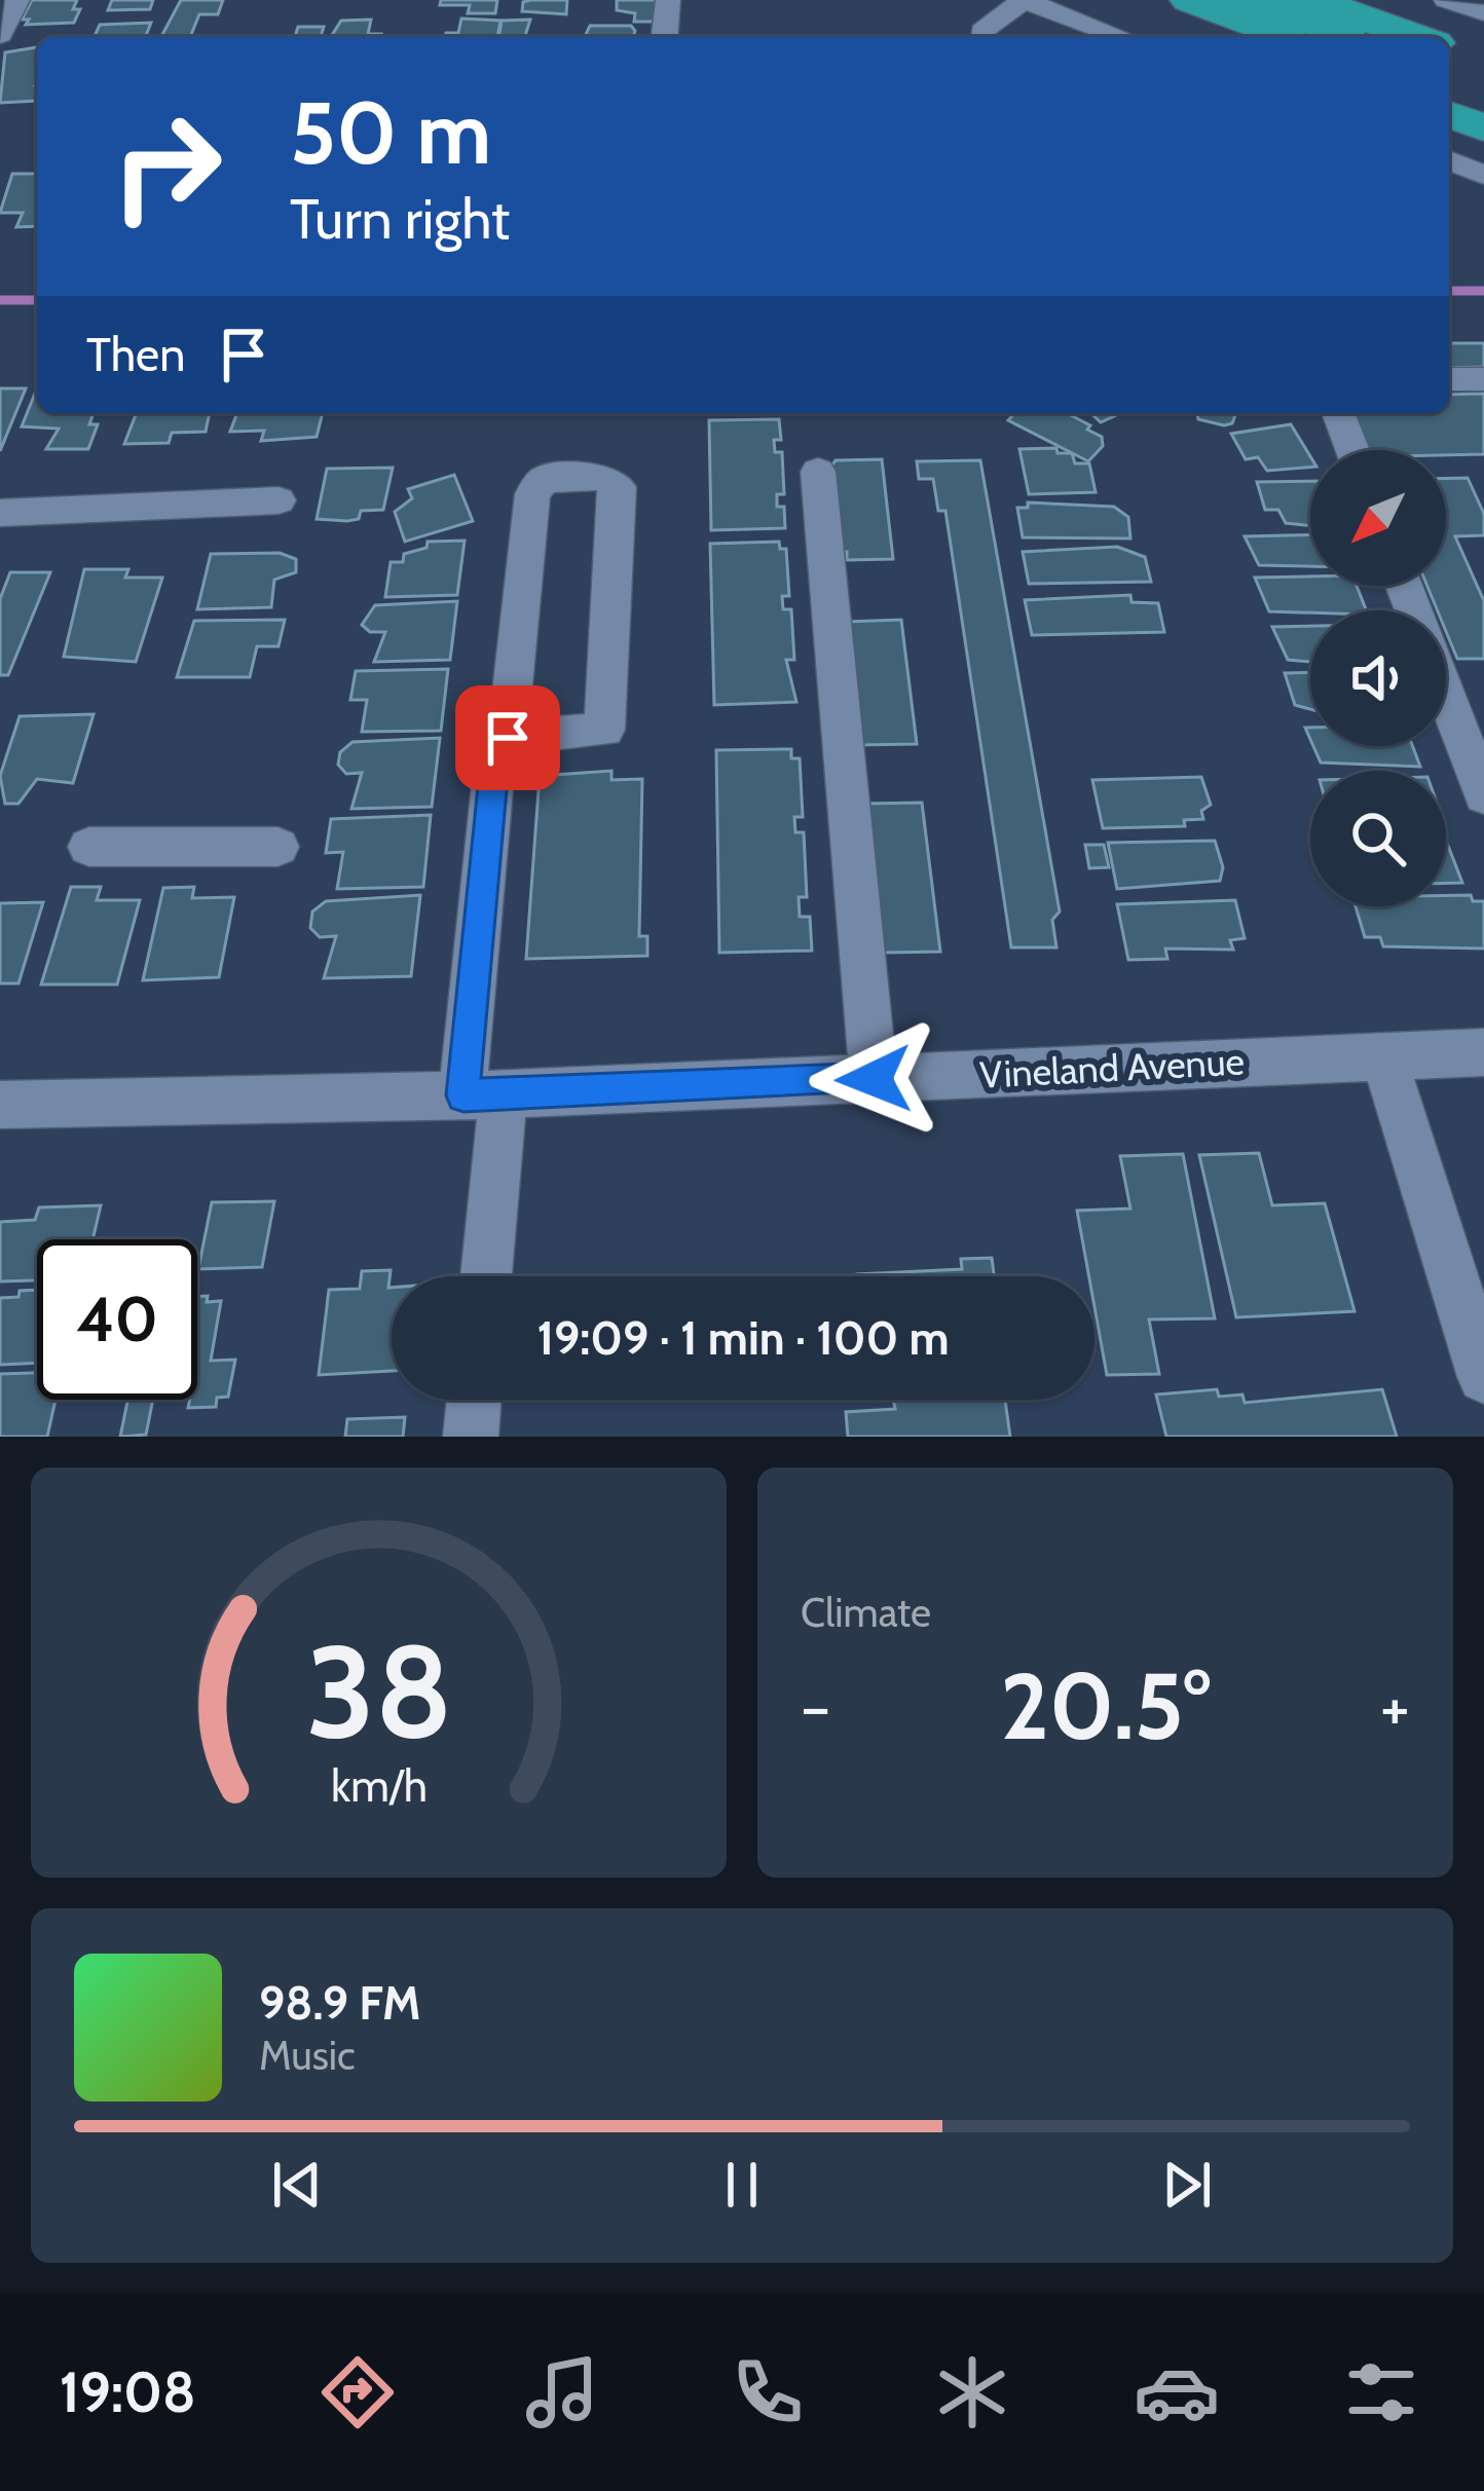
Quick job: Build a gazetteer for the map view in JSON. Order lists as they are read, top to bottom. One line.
{"streets":{"street":["Vineland Avenue"]},"north":"bottom left","page":{"turn":["50 m","Turn right"],"then":"Then","limit":"40","trip":"19:09 · 1 min · 100 m","tile":"Climate","heat":["−","20.5°","+"],"song":["98.9 FM","Music"],"tabs":"19:08","gauge":["38","km/h"]}}
